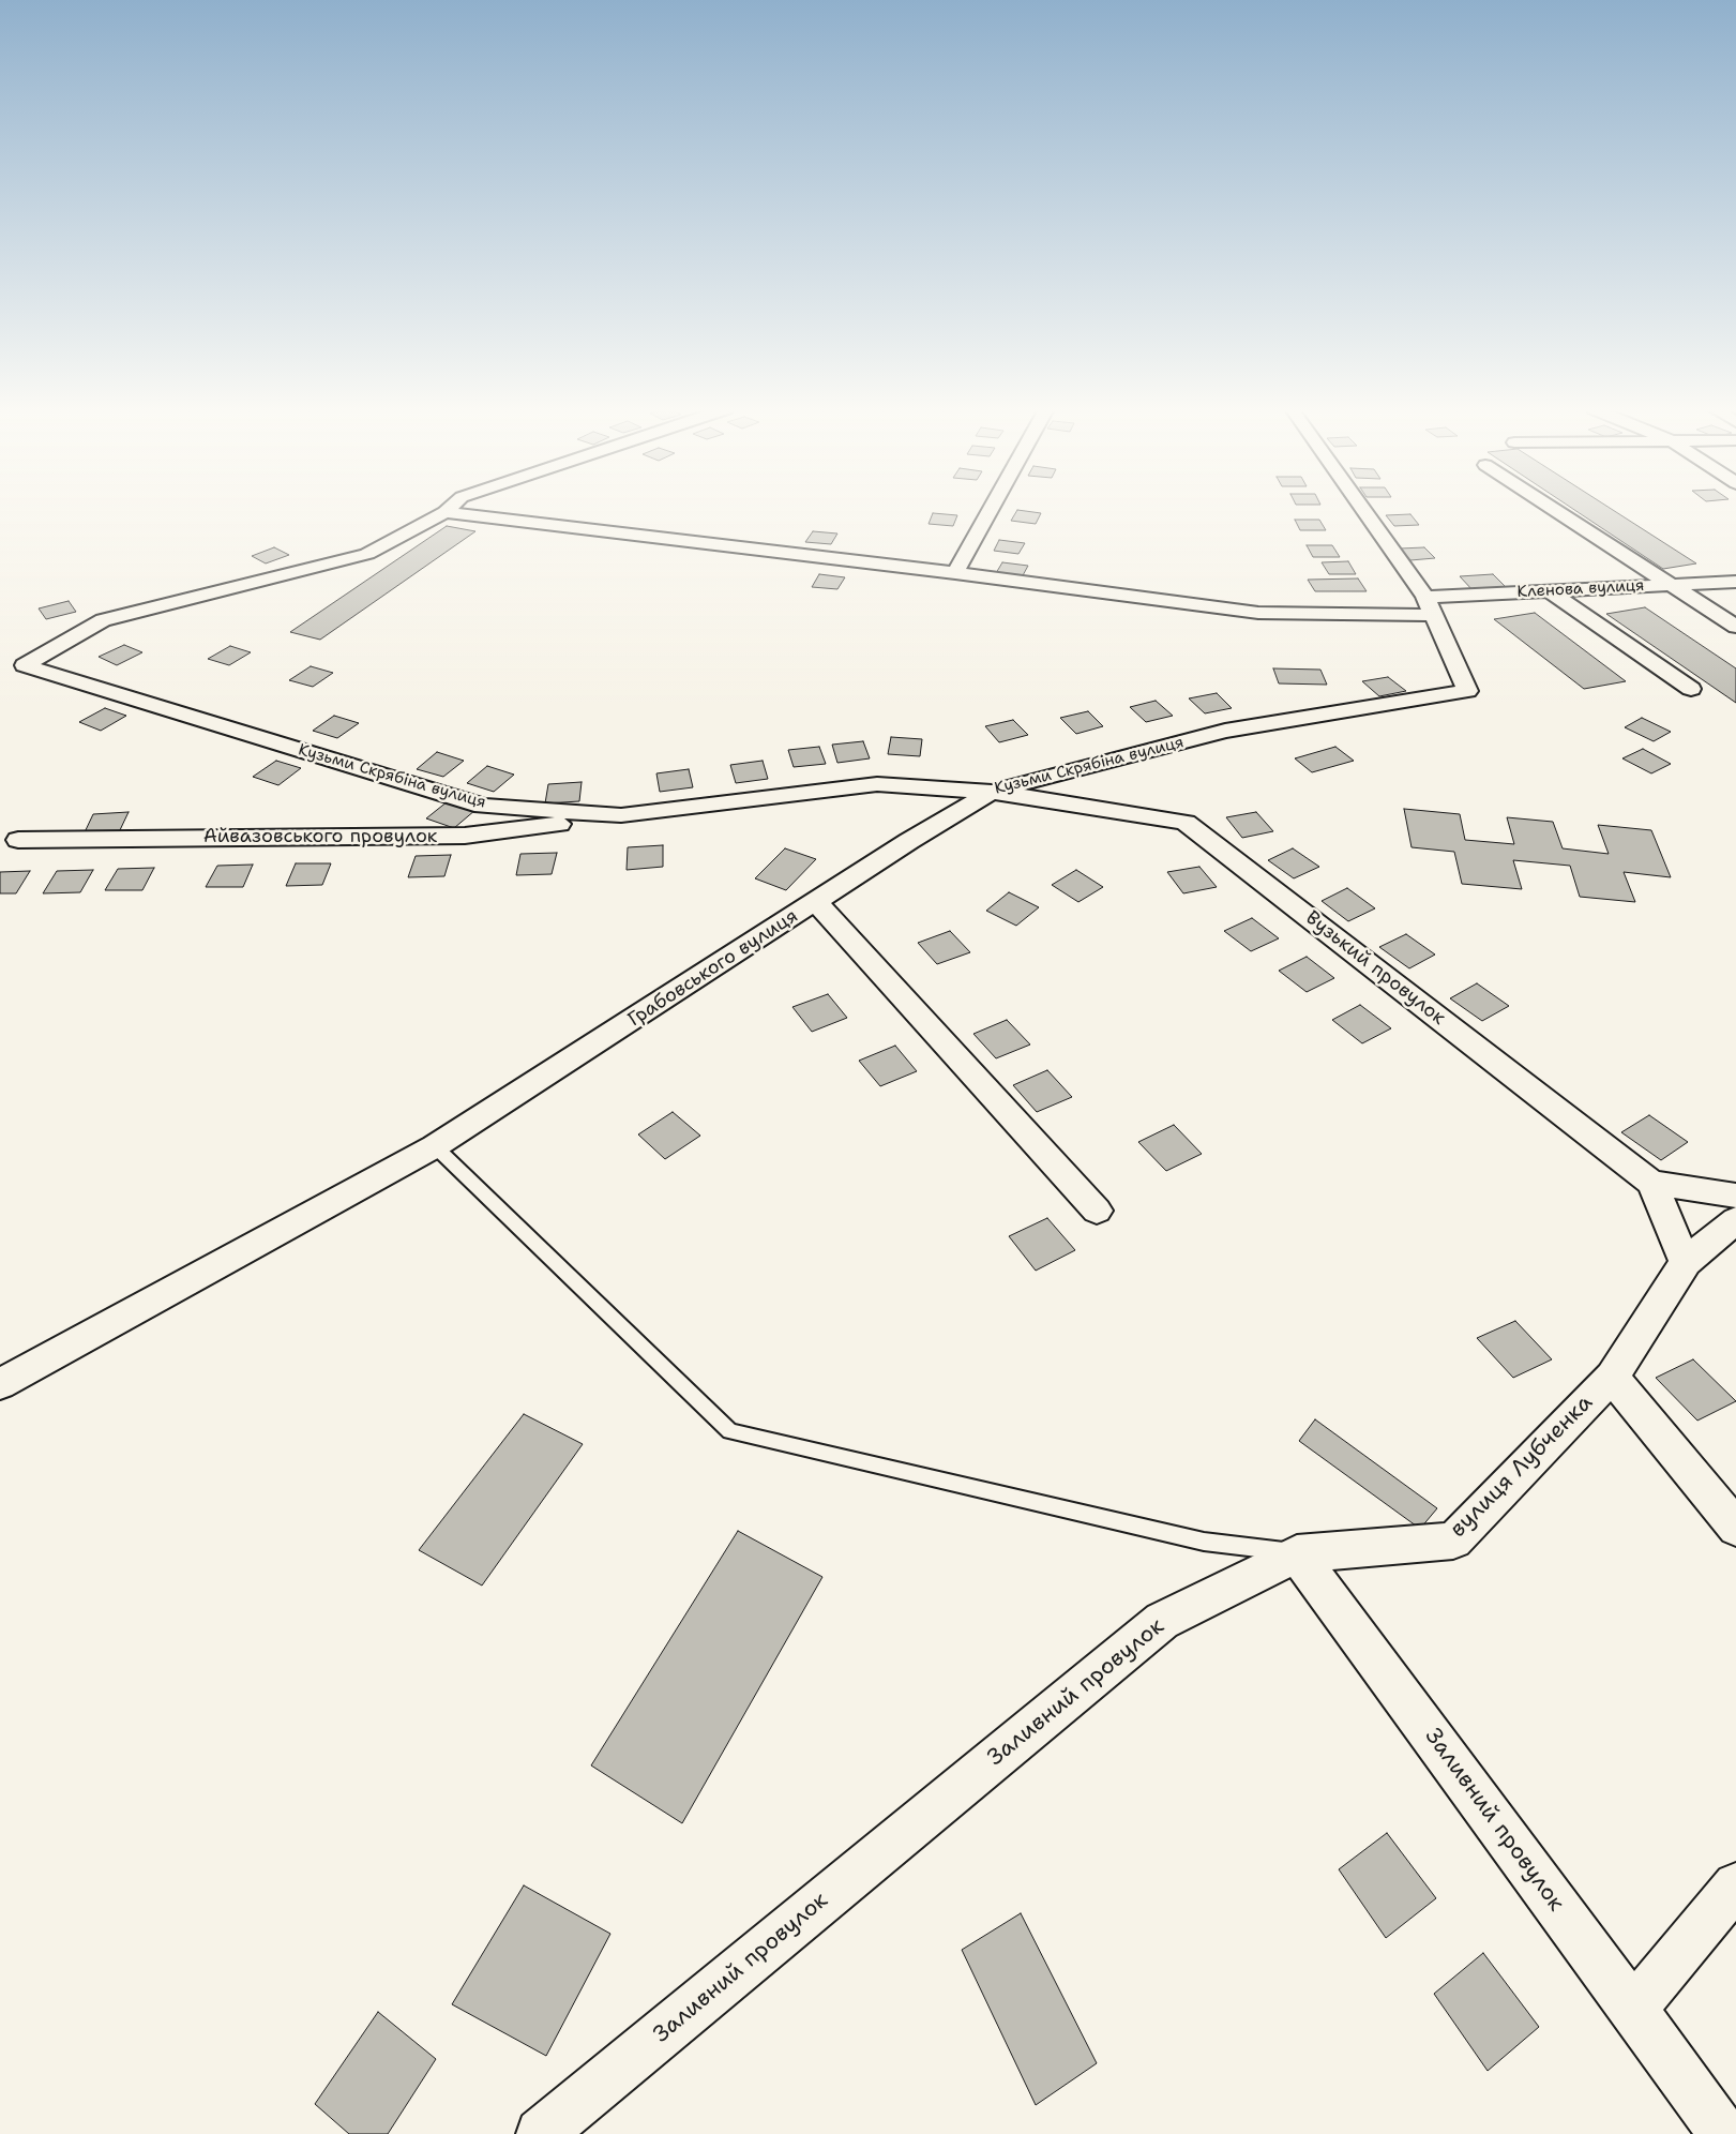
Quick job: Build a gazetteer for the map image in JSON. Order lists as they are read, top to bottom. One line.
{"streets":{"street":["Кленова вулиця","Кузьми Скрябіна вулиця","Айвазовського провулок","Грабовського вулиця","Вузький провулок","вулиця Лубченка","Заливний провулок"]},"crossings":[["Кузьми Скрябіна вулиця","Айвазовського провулок"],["Кузьми Скрябіна вулиця","Грабовського вулиця"],["Кузьми Скрябіна вулиця","Вузький провулок"],["Грабовського вулиця","Вузький провулок"],["Вузький провулок","вулиця Лубченка"],["вулиця Лубченка","Заливний провулок"]]}
